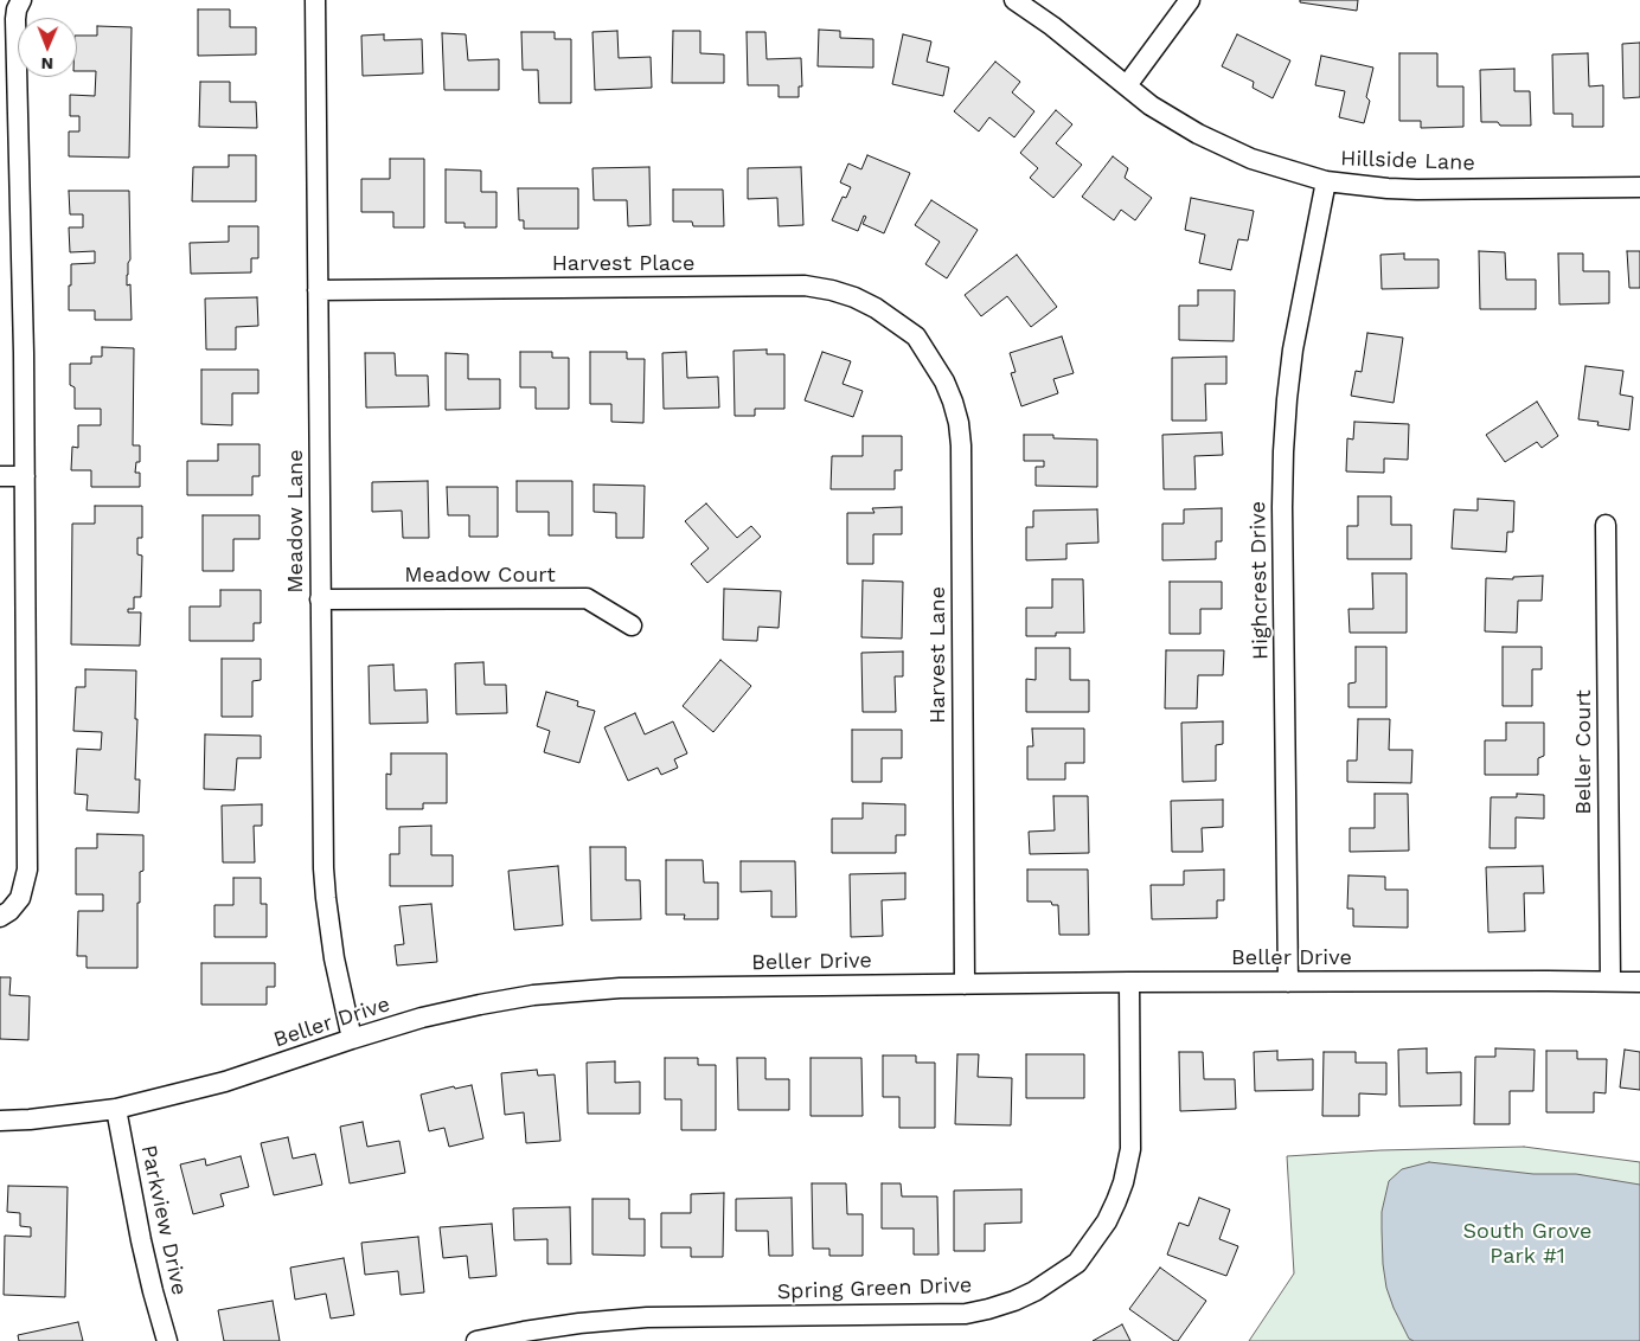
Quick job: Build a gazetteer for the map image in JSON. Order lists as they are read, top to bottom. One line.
{"streets":{"street":["Hillside Lane","Harvest Place","Meadow Lane","Meadow Court","Highcrest Drive","Harvest Lane","Beller Court","Beller Drive","Parkview Drive","Spring Green Drive"]},"crossings":[["Hillside Lane","Highcrest Drive"],["Harvest Place","Meadow Lane"],["Harvest Place","Harvest Lane"],["Meadow Lane","Meadow Court"],["Meadow Lane","Beller Drive"],["Highcrest Drive","Beller Drive"],["Harvest Lane","Beller Drive"],["Beller Court","Beller Drive"],["Beller Drive","Parkview Drive"],["Beller Drive","Spring Green Drive"]],"parks":["South Grove Park #1"],"north":"bottom"}
